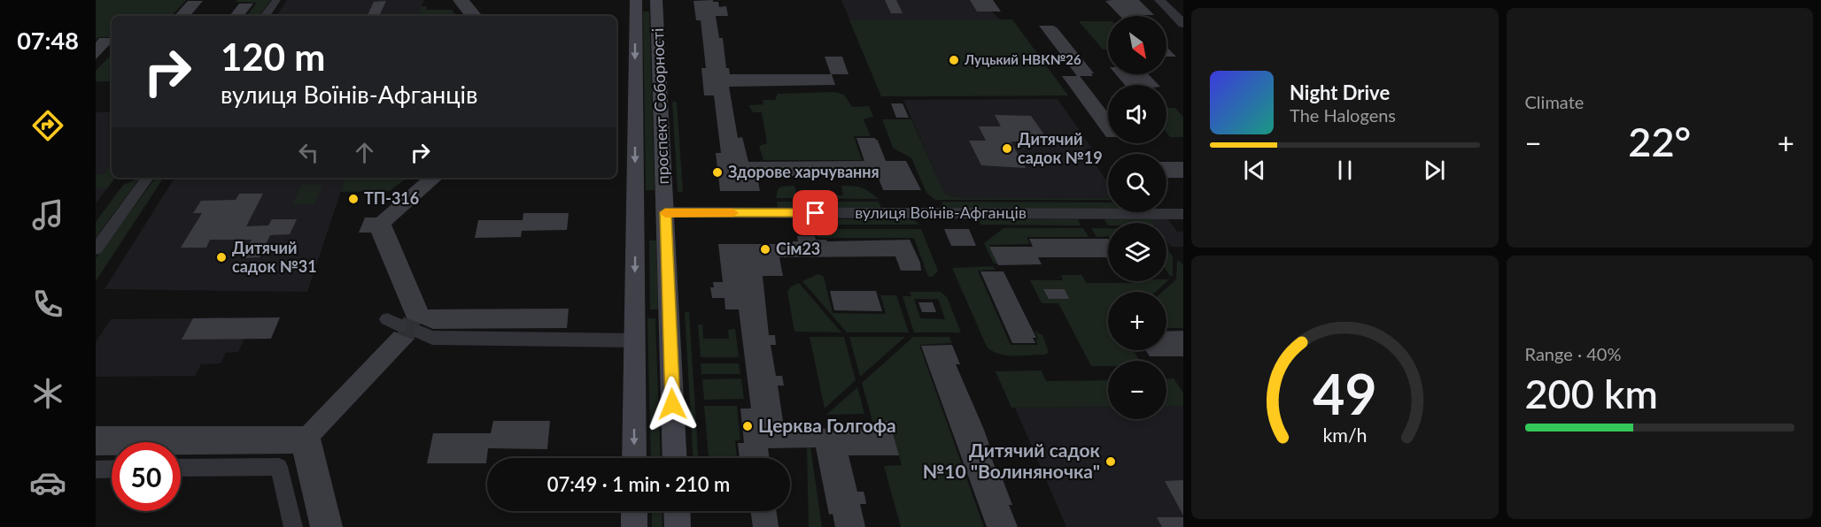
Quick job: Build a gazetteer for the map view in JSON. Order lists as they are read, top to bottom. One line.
{"streets":{"main road":["проспект Соборності"],"street":["вулиця Воїнів-Афганців"]},"crossings":[["проспект Соборності","вулиця Воїнів-Афганців"]],"places":["Луцький НВК№26","Дитячий садок №19","Здорове харчування","ТП-316","Сім23","Дитячий садок №31","Церква Голгофа","Дитячий садок №10 \"Волиняночка\""],"north":"bottom right","page":{"tabs":"07:48","tile":["Climate",["Range · 40%","200 km"]],"map_buttons":["+","−"],"turn":["120 m","вулиця Воїнів-Афганців"],"song":["Night Drive","The Halogens"],"heat":["−","22°","+"],"limit":"50","trip":"07:49 · 1 min · 210 m","gauge":["49","km/h"]}}
